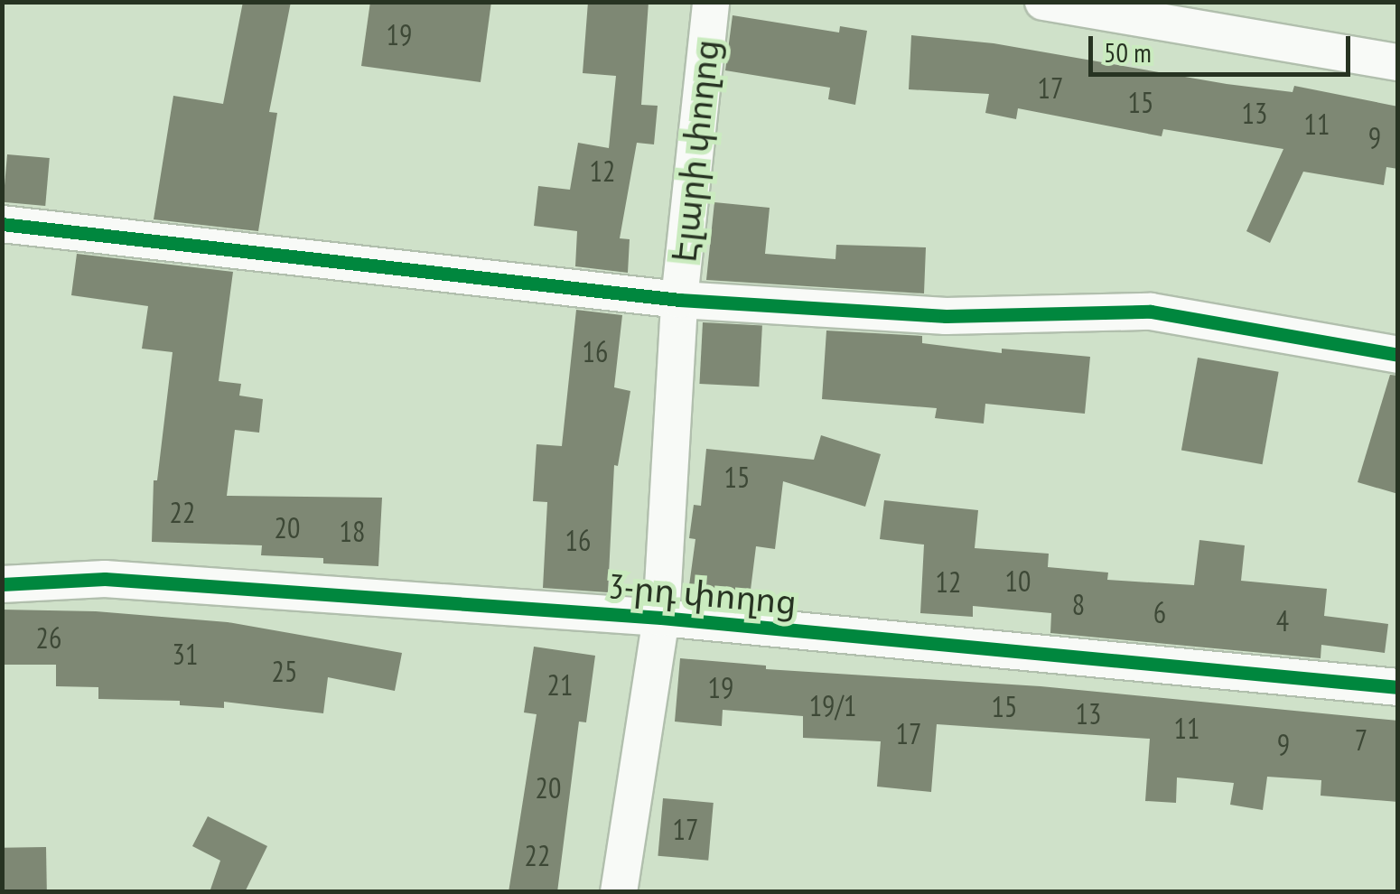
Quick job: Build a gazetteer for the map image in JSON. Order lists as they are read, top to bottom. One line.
{"streets":{"street":["Էլարի փողոց","3-րդ փողոց"]},"crossings":[["Էլարի փողոց","3-րդ փողոց"]],"house_numbers":["19","17","15","13","11","9","12","16","15","22","20","18","16","10","12","8","6","4","26","31","25","21","19","19/1","15","13","11","17","7","9","20","17","22"],"scale_bar":"50 m"}
